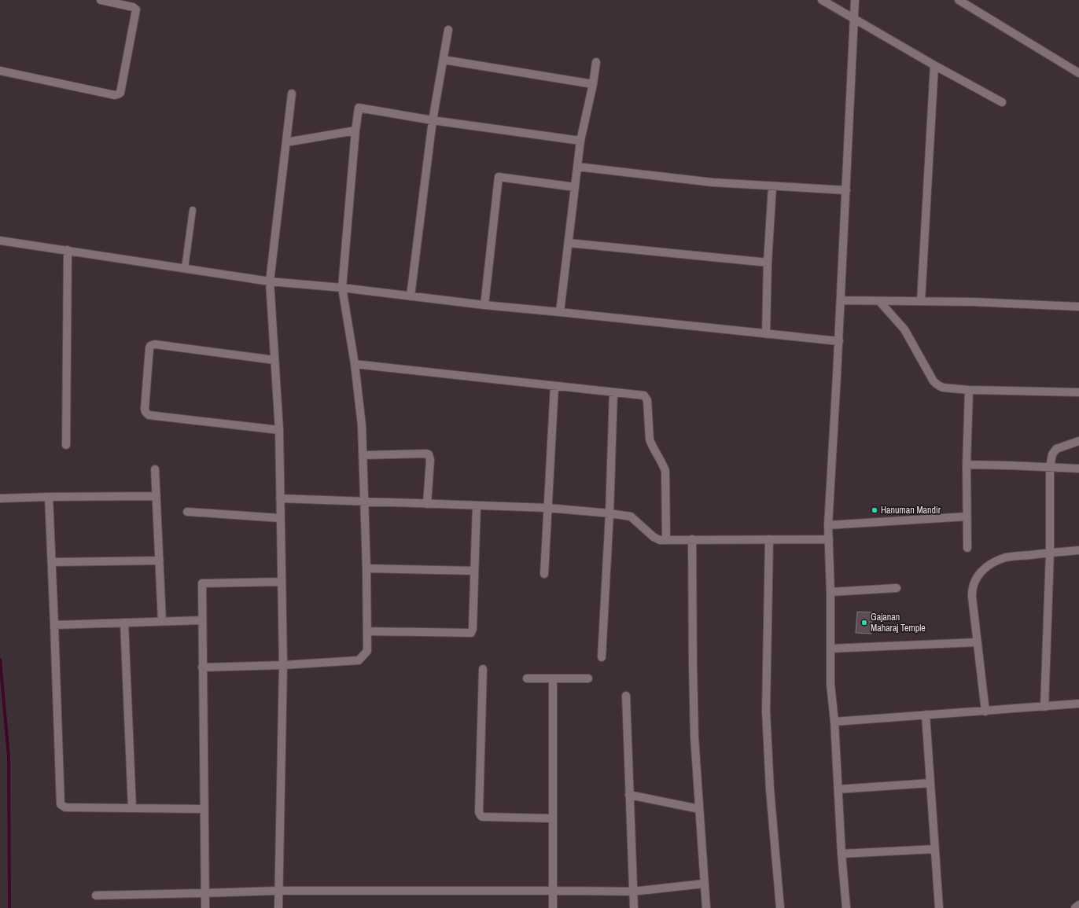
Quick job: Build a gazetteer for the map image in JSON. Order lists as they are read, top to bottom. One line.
{"places":["Hanuman Mandir","Gajanan Maharaj Temple"]}
